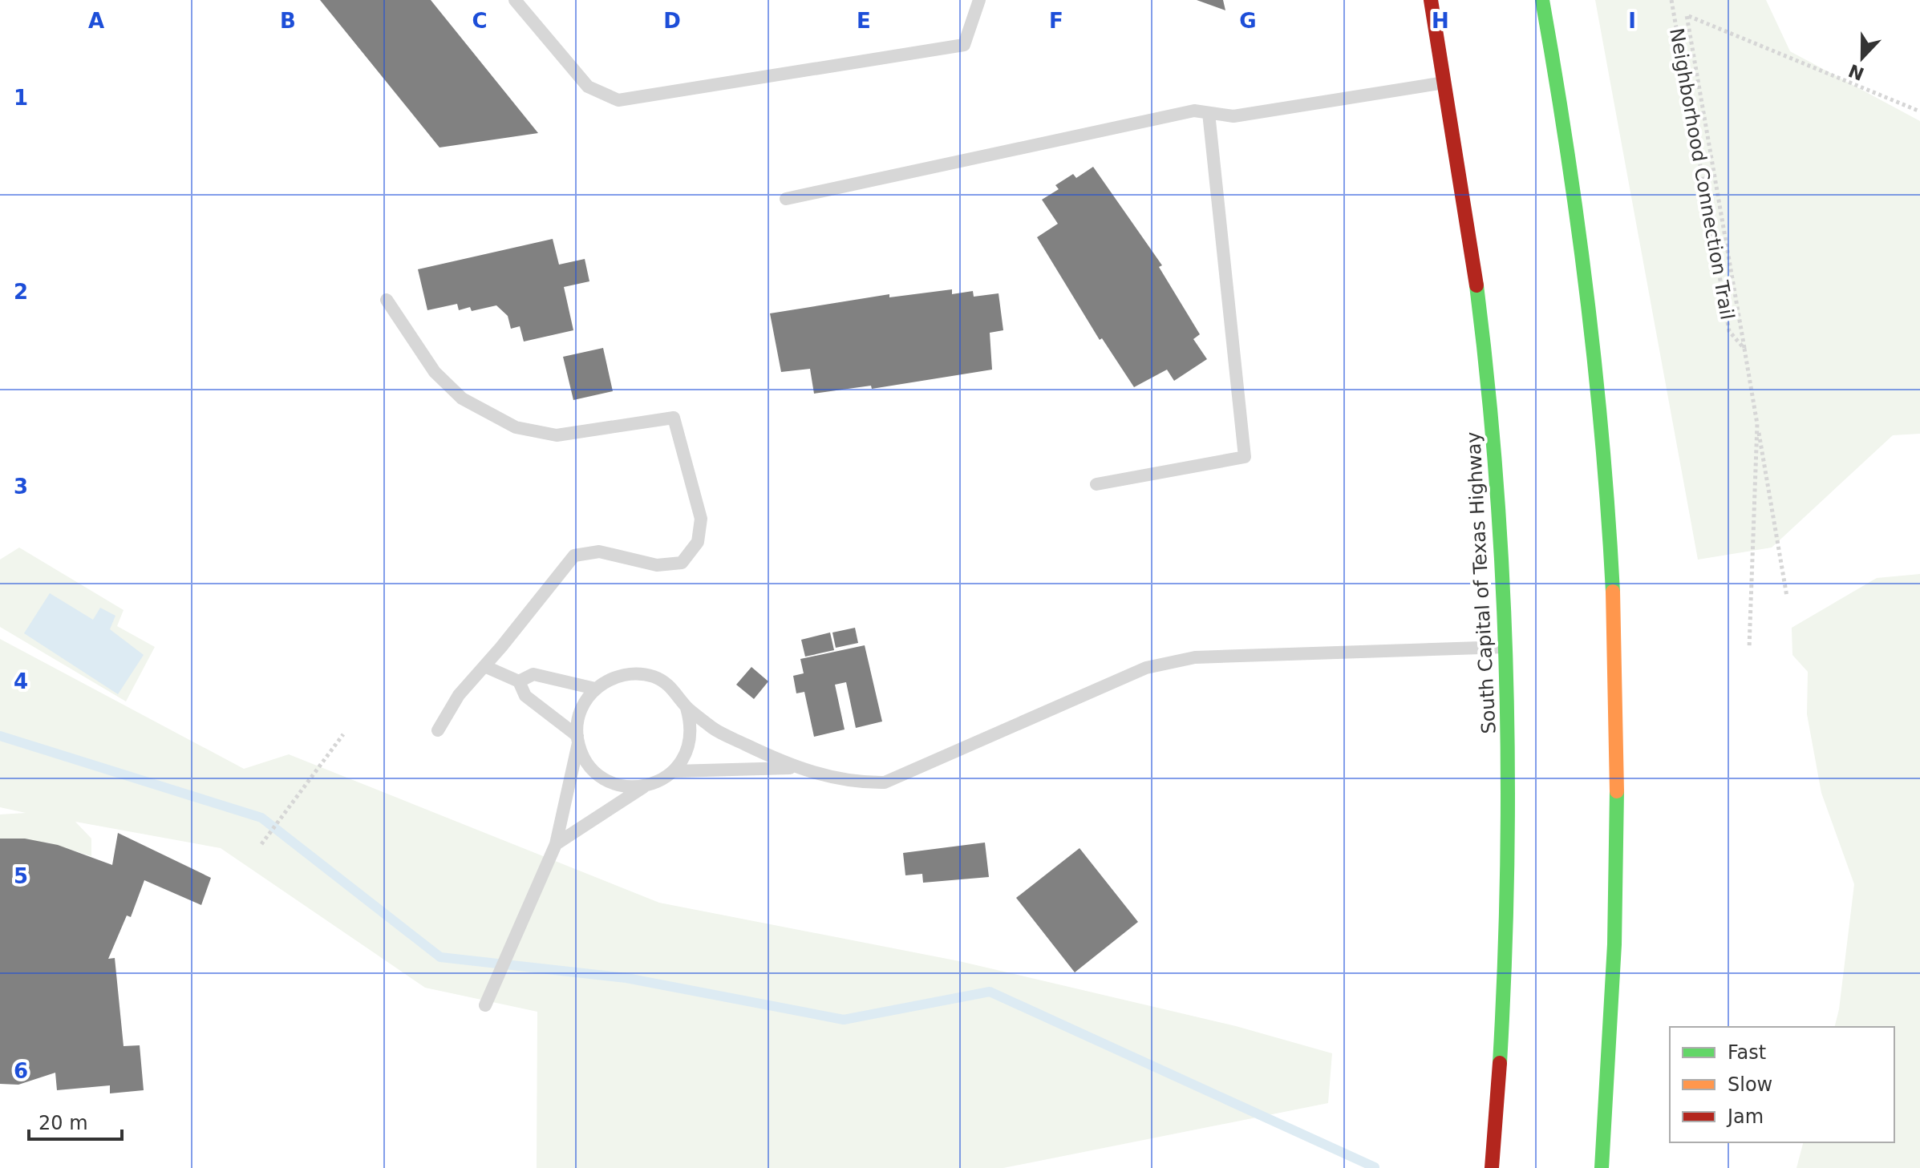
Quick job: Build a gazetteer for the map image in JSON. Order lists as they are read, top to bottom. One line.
{"streets":{"highway":["South Capital of Texas Highway"],"path":["Neighborhood Connection Trail"]},"legend":["Fast","Slow","Jam"],"scale_bar":"20 m","north":"bottom","grid":{"columns":["A","B","C","D","E","F","G","H","I"],"rows":["1","2","3","4","5","6"]}}
